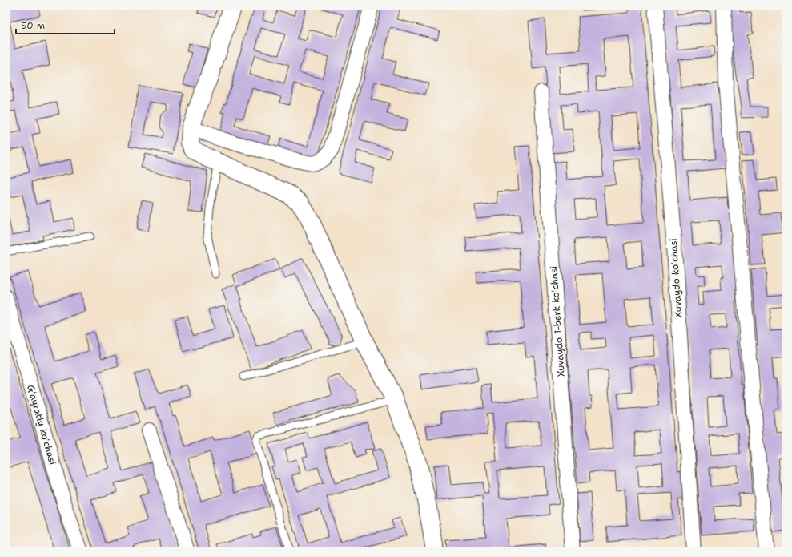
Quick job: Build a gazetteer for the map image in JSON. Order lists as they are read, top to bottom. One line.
{"streets":{"street":["Xuvaydo koʻchasi","Xuvaydo 1-berk koʻchasi","Gʻayratiy koʻchasi"]},"scale_bar":"50 m"}
